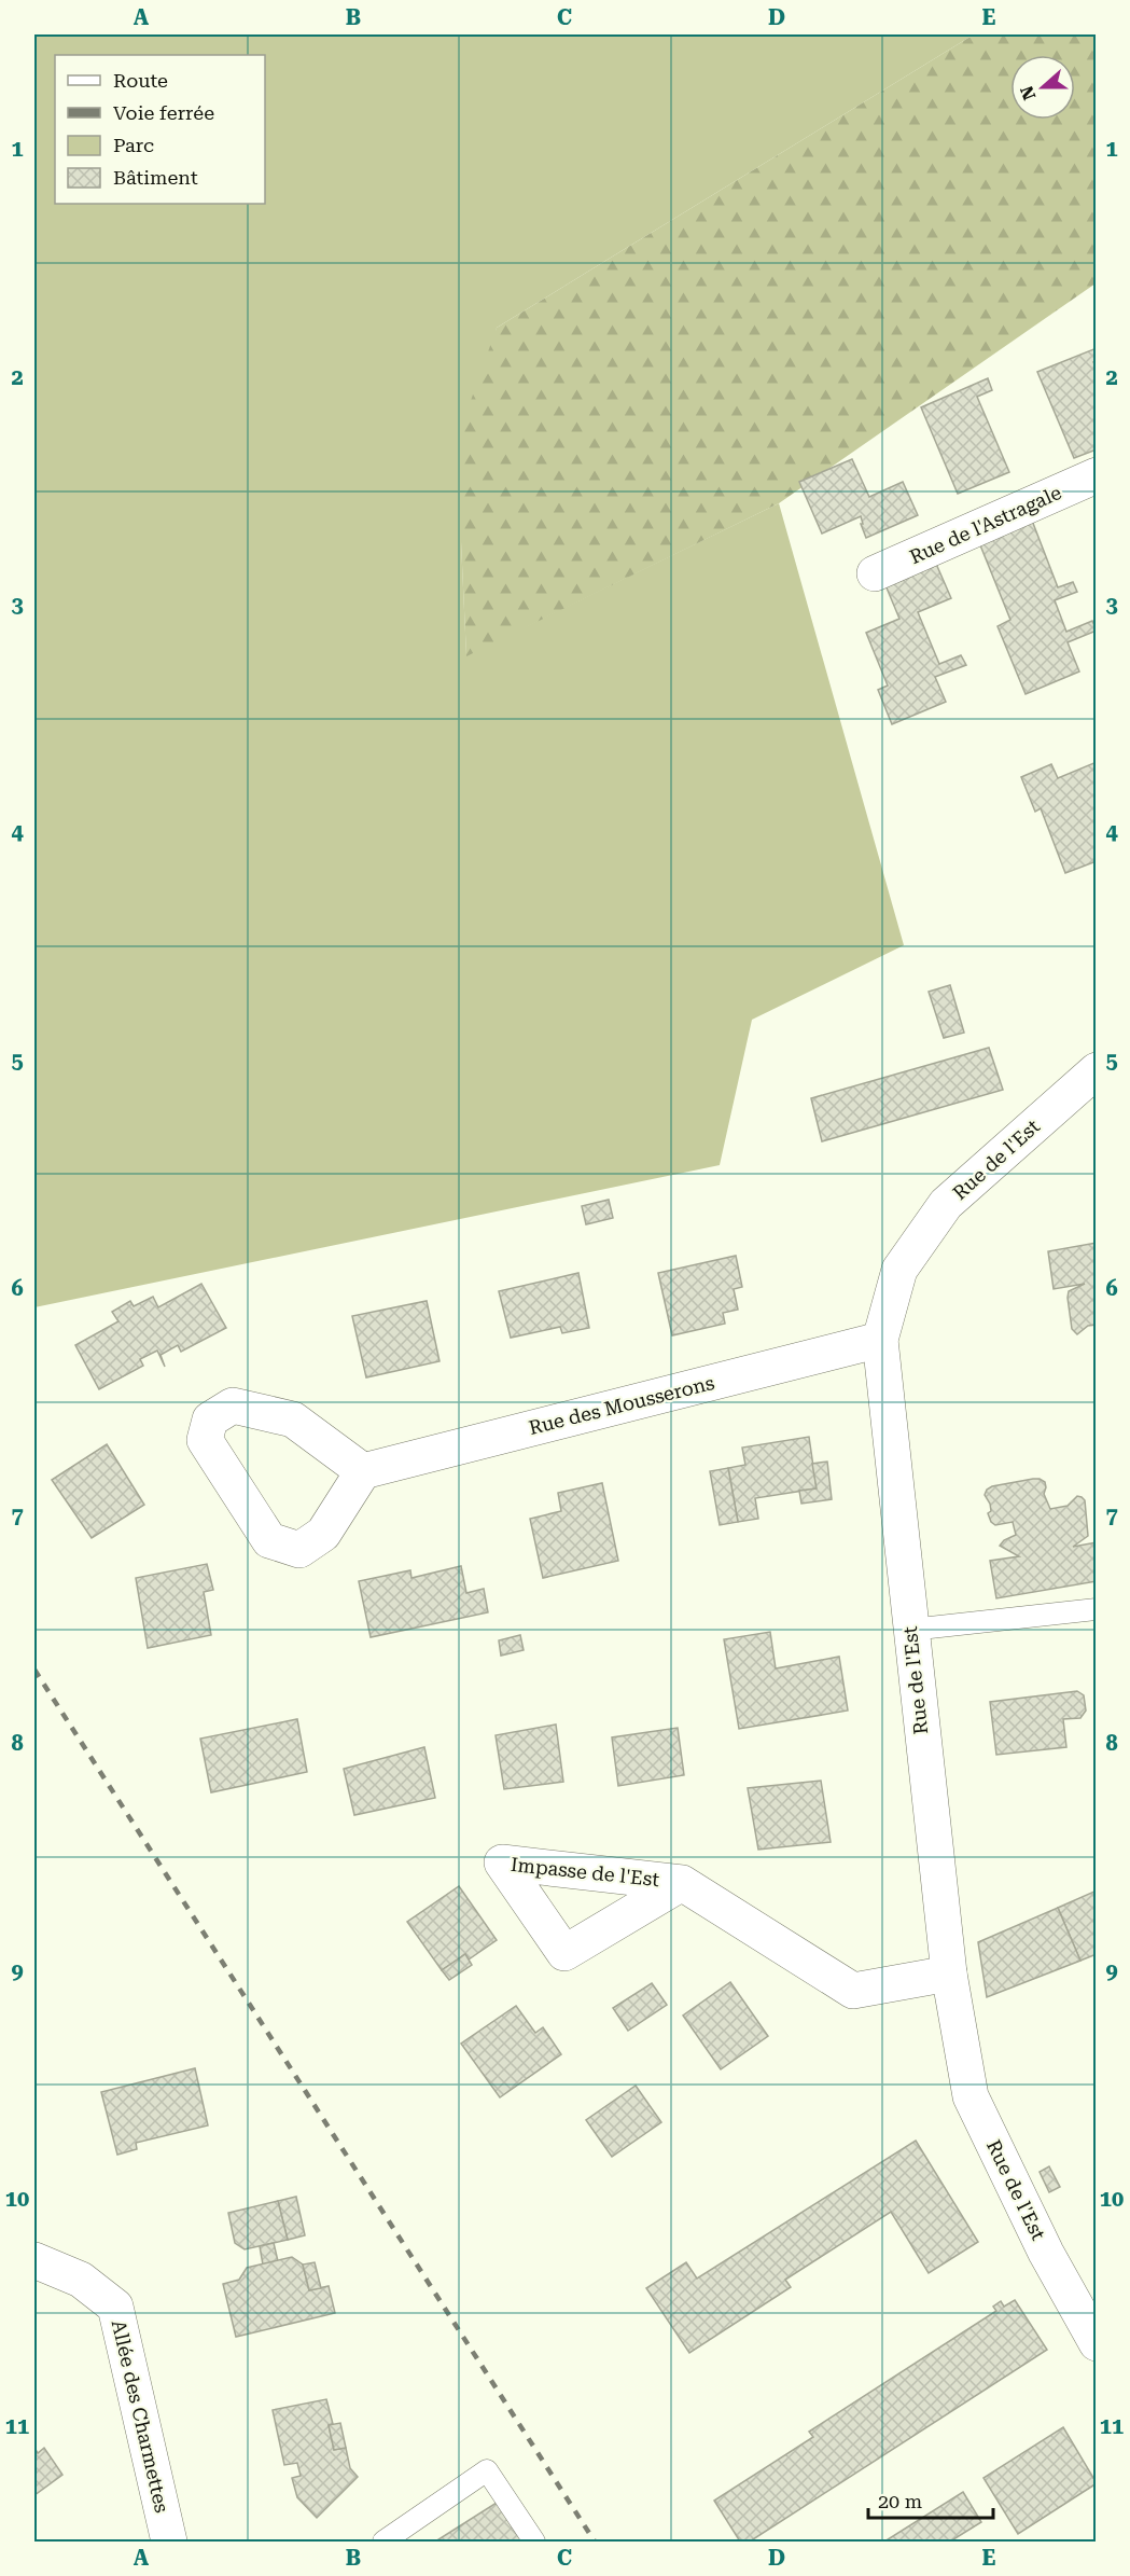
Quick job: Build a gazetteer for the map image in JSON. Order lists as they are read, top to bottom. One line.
{"streets":{"street":["Rue de l'Astragale","Rue de l'Est","Rue des Mousserons","Impasse de l'Est","Allée des Charmettes"]},"crossings":[["Rue de l'Est","Rue des Mousserons"],["Rue de l'Est","Impasse de l'Est"]],"legend":["Route","Voie ferrée","Parc","Bâtiment"],"scale_bar":"20 m","north":"left","grid":{"columns":["A","B","C","D","E"],"rows":["1","2","3","4","5","6","7","8","9","10","11"]}}
